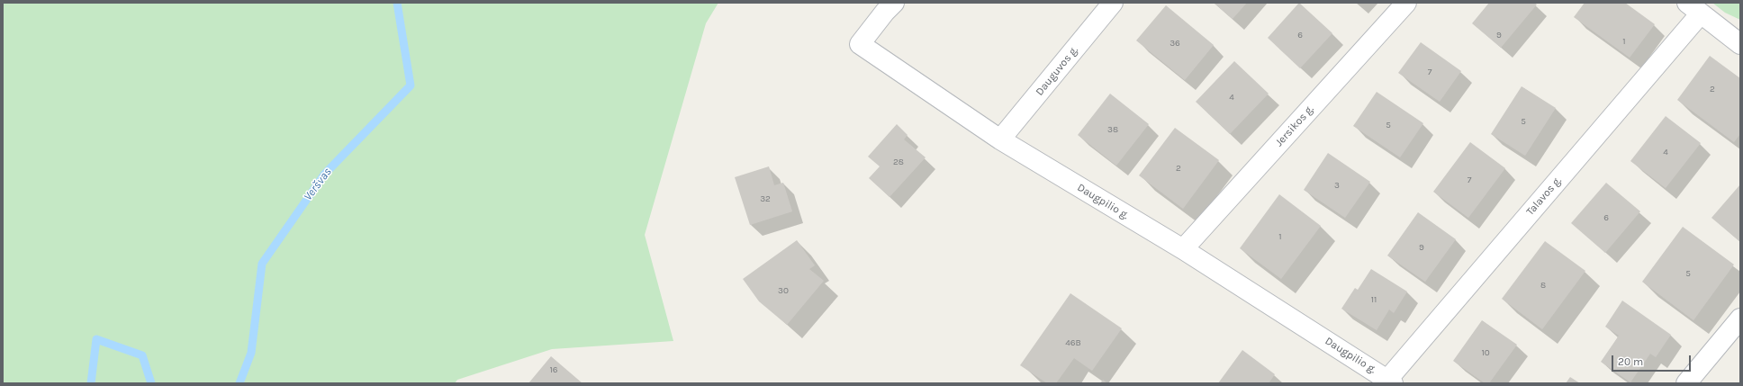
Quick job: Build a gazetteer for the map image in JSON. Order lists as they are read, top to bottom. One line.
{"streets":{"street":["Dauguvos g.","Jersikos g.","Talavos g.","Daugpilio g."]},"crossings":[["Dauguvos g.","Daugpilio g."],["Jersikos g.","Daugpilio g."],["Talavos g.","Daugpilio g."]],"water":["Veršvas"],"house_numbers":["6","9","1","36","7","2","4","5","5","38","4","28","2","7","3","32","6","1","9","5","8","30","11","46B","10","16"],"scale_bar":"20 m"}
